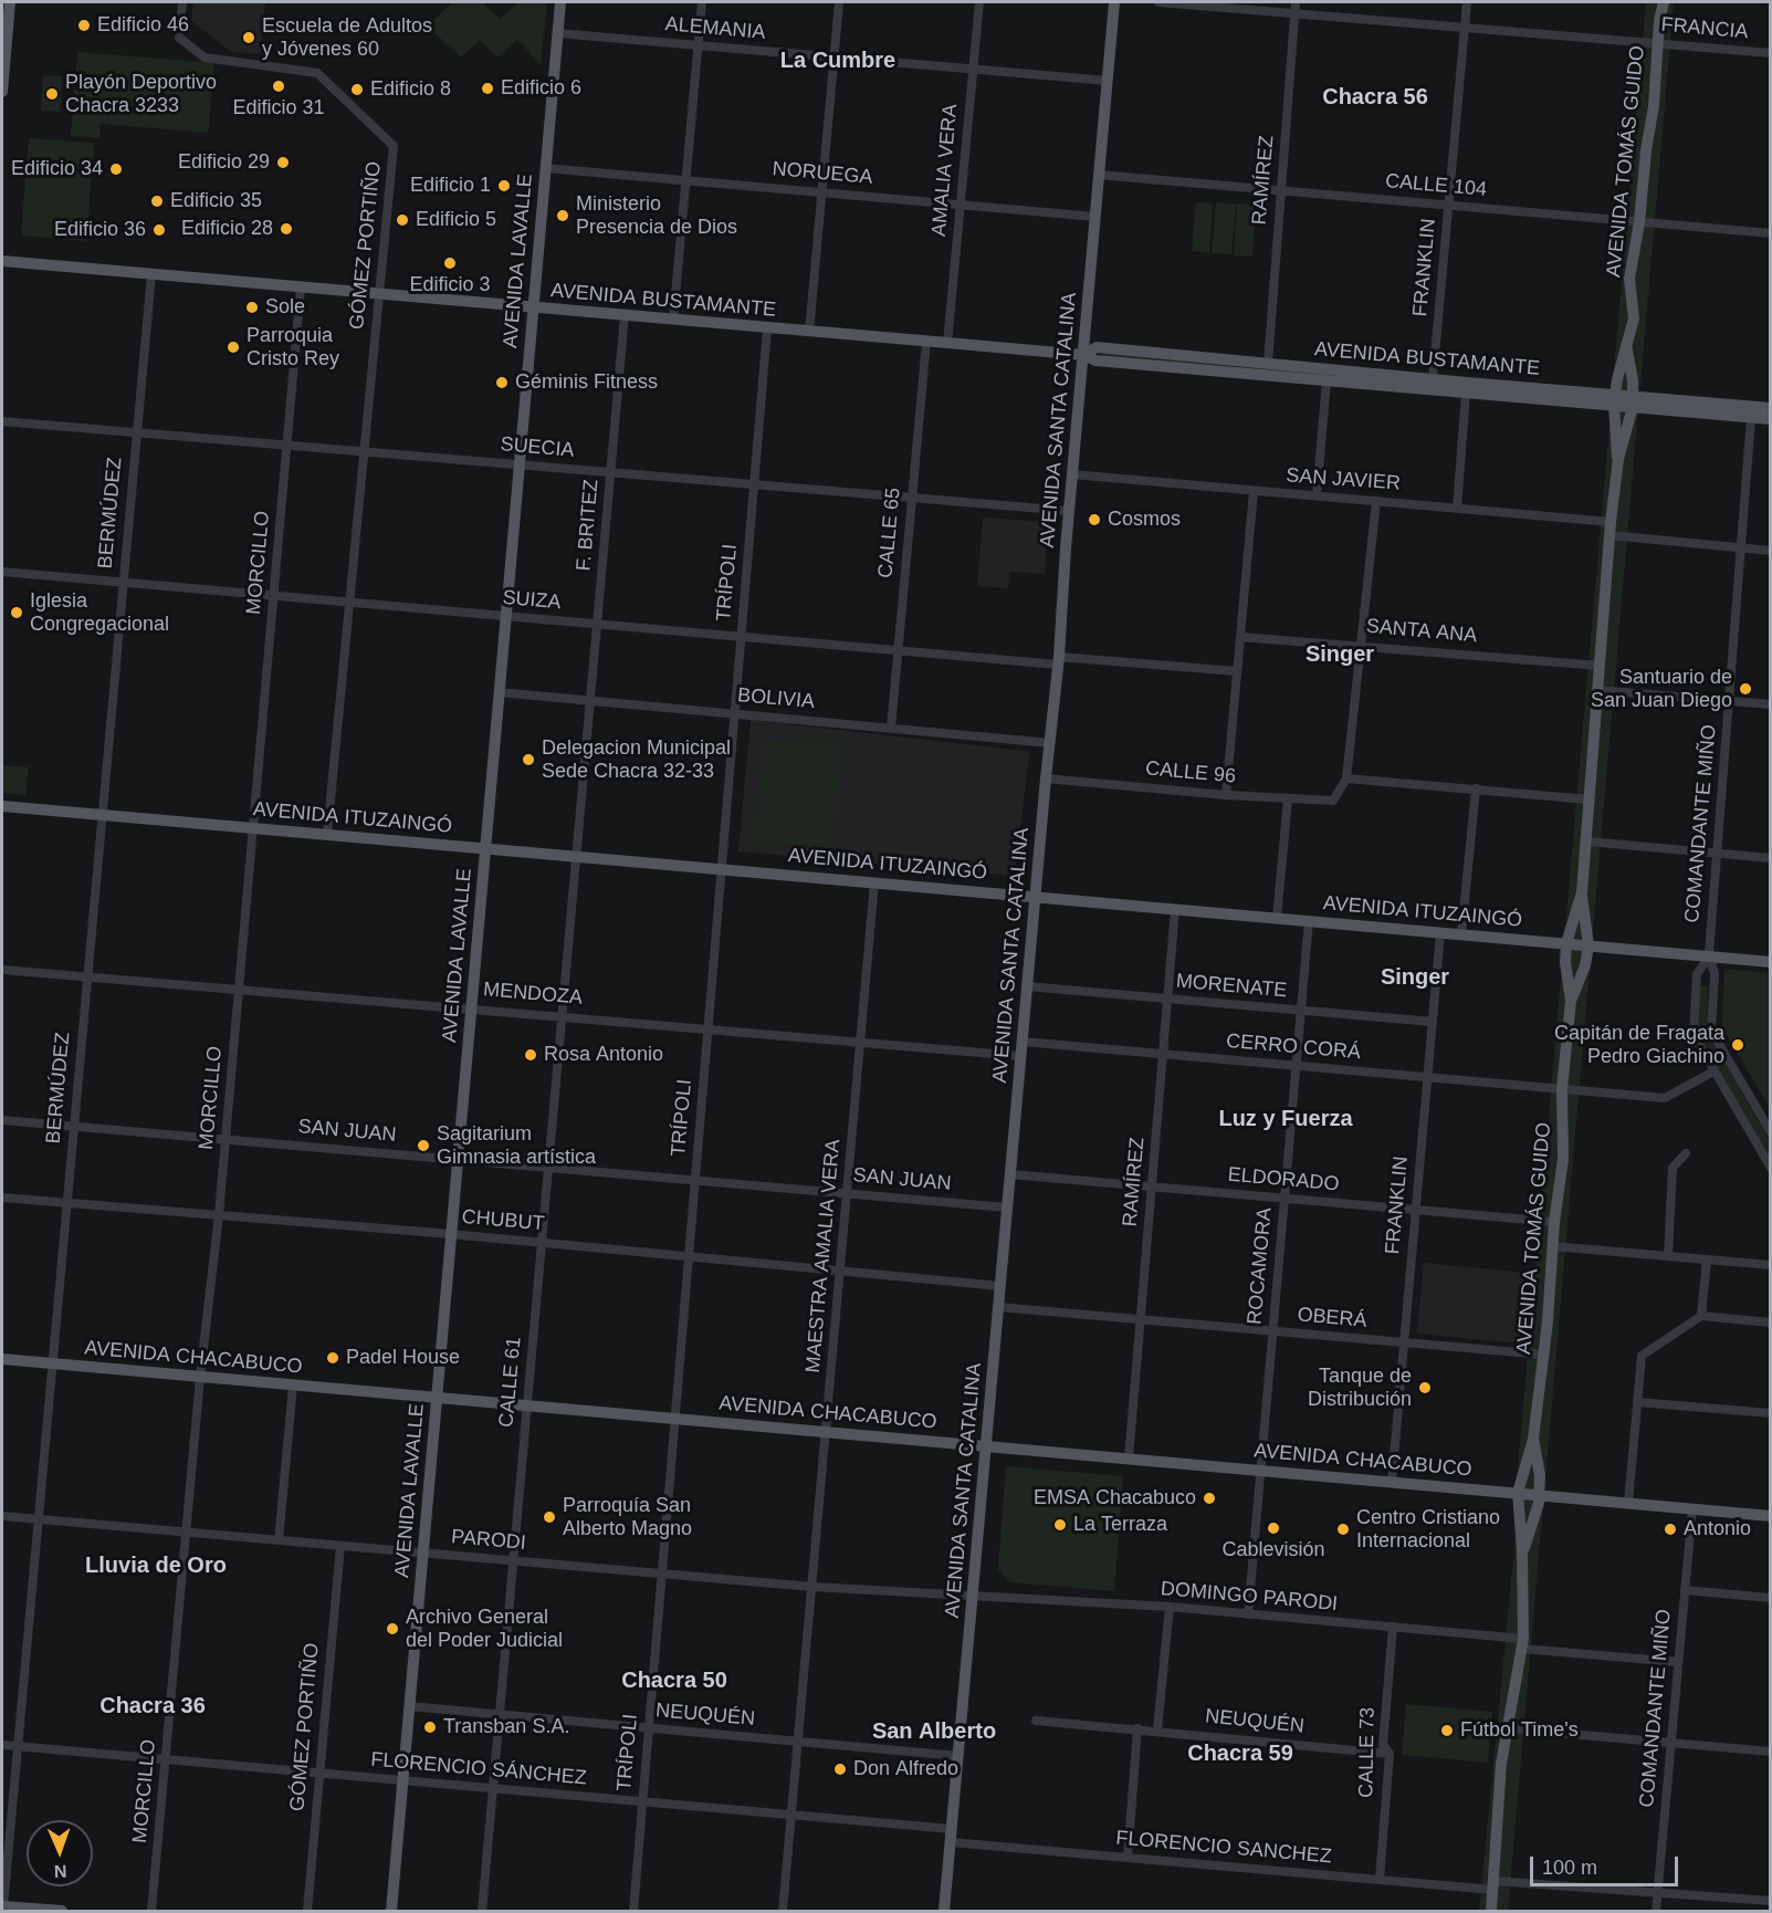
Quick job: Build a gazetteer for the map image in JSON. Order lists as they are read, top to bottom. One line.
{"streets":{"main road":["AVENIDA TOMÁS GUIDO","AVENIDA LAVALLE","AVENIDA BUSTAMANTE","AVENIDA SANTA CATALINA","AVENIDA ITUZAINGÓ","AVENIDA CHACABUCO"],"street":["ALEMANIA","FRANCIA","AMALIA VERA","NORUEGA","RAMÍREZ","CALLE 104","GÓMEZ PORTIÑO","FRANKLIN","SUECIA","SAN JAVIER","BERMÚDEZ","F. BRITEZ","CALLE 65","MORCILLO","TRÍPOLI","SUIZA","SANTA ANA","BOLIVIA","CALLE 96","COMANDANTE MIÑO","MORENATE","MENDOZA","CERRO CORÁ","SAN JUAN","ELDORADO","CHUBUT","MAESTRA AMALIA VERA","ROCAMORA","OBERÁ","CALLE 61","PARODI","DOMINGO PARODI","NEUQUÉN","CALLE 73","FLORENCIO SÁNCHEZ","FLORENCIO SANCHEZ"]},"crossings":[["ALEMANIA","AMALIA VERA"],["ALEMANIA","AVENIDA LAVALLE"],["ALEMANIA","AVENIDA SANTA CATALINA"],["FRANCIA","AVENIDA TOMÁS GUIDO"],["FRANCIA","RAMÍREZ"],["FRANCIA","FRANKLIN"],["AVENIDA TOMÁS GUIDO","CALLE 104"],["AVENIDA TOMÁS GUIDO","AVENIDA BUSTAMANTE"],["AVENIDA TOMÁS GUIDO","SAN JAVIER"],["AVENIDA TOMÁS GUIDO","SANTA ANA"],["AVENIDA TOMÁS GUIDO","AVENIDA ITUZAINGÓ"],["AVENIDA TOMÁS GUIDO","CERRO CORÁ"],["AVENIDA TOMÁS GUIDO","ELDORADO"],["AVENIDA TOMÁS GUIDO","OBERÁ"],["AVENIDA TOMÁS GUIDO","AVENIDA CHACABUCO"],["AVENIDA TOMÁS GUIDO","DOMINGO PARODI"],["AVENIDA TOMÁS GUIDO","FLORENCIO SANCHEZ"],["AMALIA VERA","NORUEGA"],["AMALIA VERA","AVENIDA BUSTAMANTE"],["NORUEGA","AVENIDA LAVALLE"],["NORUEGA","AVENIDA SANTA CATALINA"],["RAMÍREZ","CALLE 104"],["RAMÍREZ","AVENIDA BUSTAMANTE"],["RAMÍREZ","AVENIDA ITUZAINGÓ"],["RAMÍREZ","MORENATE"],["RAMÍREZ","CERRO CORÁ"],["RAMÍREZ","ELDORADO"],["RAMÍREZ","OBERÁ"],["RAMÍREZ","AVENIDA CHACABUCO"],["CALLE 104","FRANKLIN"],["CALLE 104","AVENIDA SANTA CATALINA"],["GÓMEZ PORTIÑO","AVENIDA BUSTAMANTE"],["GÓMEZ PORTIÑO","SUECIA"],["GÓMEZ PORTIÑO","SUIZA"],["GÓMEZ PORTIÑO","AVENIDA ITUZAINGÓ"],["GÓMEZ PORTIÑO","PARODI"],["GÓMEZ PORTIÑO","FLORENCIO SÁNCHEZ"],["AVENIDA LAVALLE","AVENIDA BUSTAMANTE"],["AVENIDA LAVALLE","SUECIA"],["AVENIDA LAVALLE","SUIZA"],["AVENIDA LAVALLE","BOLIVIA"],["AVENIDA LAVALLE","AVENIDA ITUZAINGÓ"],["AVENIDA LAVALLE","MENDOZA"],["AVENIDA LAVALLE","SAN JUAN"],["AVENIDA LAVALLE","CHUBUT"],["AVENIDA LAVALLE","AVENIDA CHACABUCO"],["AVENIDA LAVALLE","PARODI"],["AVENIDA LAVALLE","NEUQUÉN"],["AVENIDA LAVALLE","FLORENCIO SÁNCHEZ"],["FRANKLIN","AVENIDA BUSTAMANTE"],["FRANKLIN","AVENIDA ITUZAINGÓ"],["FRANKLIN","MORENATE"],["FRANKLIN","CERRO CORÁ"],["FRANKLIN","ELDORADO"],["FRANKLIN","OBERÁ"],["FRANKLIN","AVENIDA CHACABUCO"],["AVENIDA BUSTAMANTE","AVENIDA SANTA CATALINA"],["AVENIDA BUSTAMANTE","BERMÚDEZ"],["AVENIDA BUSTAMANTE","F. BRITEZ"],["AVENIDA BUSTAMANTE","CALLE 65"],["AVENIDA BUSTAMANTE","MORCILLO"],["AVENIDA BUSTAMANTE","TRÍPOLI"],["AVENIDA BUSTAMANTE","COMANDANTE MIÑO"],["AVENIDA SANTA CATALINA","SUECIA"],["AVENIDA SANTA CATALINA","SAN JAVIER"],["AVENIDA SANTA CATALINA","SUIZA"],["AVENIDA SANTA CATALINA","BOLIVIA"],["AVENIDA SANTA CATALINA","CALLE 96"],["AVENIDA SANTA CATALINA","AVENIDA ITUZAINGÓ"],["AVENIDA SANTA CATALINA","MORENATE"],["AVENIDA SANTA CATALINA","MENDOZA"],["AVENIDA SANTA CATALINA","CERRO CORÁ"],["AVENIDA SANTA CATALINA","SAN JUAN"],["AVENIDA SANTA CATALINA","ELDORADO"],["AVENIDA SANTA CATALINA","CHUBUT"],["AVENIDA SANTA CATALINA","OBERÁ"],["AVENIDA SANTA CATALINA","AVENIDA CHACABUCO"],["AVENIDA SANTA CATALINA","PARODI"],["AVENIDA SANTA CATALINA","DOMINGO PARODI"],["AVENIDA SANTA CATALINA","NEUQUÉN"],["AVENIDA SANTA CATALINA","FLORENCIO SÁNCHEZ"],["AVENIDA SANTA CATALINA","FLORENCIO SANCHEZ"],["SUECIA","BERMÚDEZ"],["SUECIA","F. BRITEZ"],["SUECIA","CALLE 65"],["SUECIA","MORCILLO"],["SUECIA","TRÍPOLI"],["BERMÚDEZ","SUIZA"],["BERMÚDEZ","AVENIDA ITUZAINGÓ"],["BERMÚDEZ","MENDOZA"],["BERMÚDEZ","SAN JUAN"],["BERMÚDEZ","CHUBUT"],["BERMÚDEZ","AVENIDA CHACABUCO"],["BERMÚDEZ","PARODI"],["BERMÚDEZ","FLORENCIO SÁNCHEZ"],["F. BRITEZ","SUIZA"],["F. BRITEZ","BOLIVIA"],["F. BRITEZ","AVENIDA ITUZAINGÓ"],["F. BRITEZ","CALLE 61"],["CALLE 65","SUIZA"],["CALLE 65","BOLIVIA"],["MORCILLO","SUIZA"],["MORCILLO","AVENIDA ITUZAINGÓ"],["MORCILLO","MENDOZA"],["MORCILLO","SAN JUAN"],["MORCILLO","CHUBUT"],["MORCILLO","AVENIDA CHACABUCO"],["MORCILLO","PARODI"],["MORCILLO","FLORENCIO SÁNCHEZ"],["TRÍPOLI","SUIZA"],["TRÍPOLI","BOLIVIA"],["TRÍPOLI","AVENIDA ITUZAINGÓ"],["TRÍPOLI","MENDOZA"],["TRÍPOLI","SAN JUAN"],["TRÍPOLI","CHUBUT"],["TRÍPOLI","AVENIDA CHACABUCO"],["TRÍPOLI","PARODI"],["TRÍPOLI","NEUQUÉN"],["TRÍPOLI","FLORENCIO SÁNCHEZ"],["AVENIDA ITUZAINGÓ","COMANDANTE MIÑO"],["AVENIDA ITUZAINGÓ","MAESTRA AMALIA VERA"],["AVENIDA ITUZAINGÓ","ROCAMORA"],["AVENIDA ITUZAINGÓ","CALLE 61"],["COMANDANTE MIÑO","AVENIDA CHACABUCO"],["COMANDANTE MIÑO","FLORENCIO SANCHEZ"],["MORENATE","ROCAMORA"],["MENDOZA","MAESTRA AMALIA VERA"],["MENDOZA","CALLE 61"],["CERRO CORÁ","ROCAMORA"],["SAN JUAN","MAESTRA AMALIA VERA"],["SAN JUAN","CALLE 61"],["ELDORADO","ROCAMORA"],["CHUBUT","MAESTRA AMALIA VERA"],["CHUBUT","CALLE 61"],["MAESTRA AMALIA VERA","AVENIDA CHACABUCO"],["MAESTRA AMALIA VERA","PARODI"],["MAESTRA AMALIA VERA","NEUQUÉN"],["MAESTRA AMALIA VERA","FLORENCIO SÁNCHEZ"],["ROCAMORA","OBERÁ"],["ROCAMORA","AVENIDA CHACABUCO"],["ROCAMORA","DOMINGO PARODI"],["AVENIDA CHACABUCO","CALLE 61"],["CALLE 61","PARODI"],["CALLE 61","NEUQUÉN"],["CALLE 61","FLORENCIO SÁNCHEZ"],["PARODI","DOMINGO PARODI"],["DOMINGO PARODI","CALLE 73"],["NEUQUÉN","CALLE 73"],["CALLE 73","FLORENCIO SANCHEZ"]],"districts":["La Cumbre","Chacra 56","Singer","Singer","Luz y Fuerza","Lluvia de Oro","Chacra 50","Chacra 36","San Alberto","Chacra 59"],"places":["Edificio 46","Escuela de Adultos y Jóvenes 60","Edificio 31","Edificio 6","Edificio 8","Playón Deportivo Chacra 3233","Edificio 29","Edificio 34","Edificio 1","Edificio 35","Ministerio Presencia de Dios","Edificio 5","Edificio 28","Edificio 36","Edificio 3","Sole","Parroquia Cristo Rey","Géminis Fitness","Cosmos","Iglesia Congregacional","Santuario de San Juan Diego","Delegacion Municipal Sede Chacra 32-33","Capitán de Fragata Pedro Giachino","Rosa Antonio","Sagitarium Gimnasia artística","Padel House","Tanque de Distribución","EMSA Chacabuco","Parroquía San Alberto Magno","La Terraza","Cablevisión","Centro Cristiano Internacional","Antonio","Archivo General del Poder Judicial","Transban S.A.","Fútbol Time's","Don Alfredo"],"scale_bar":"100 m","north":"bottom"}
